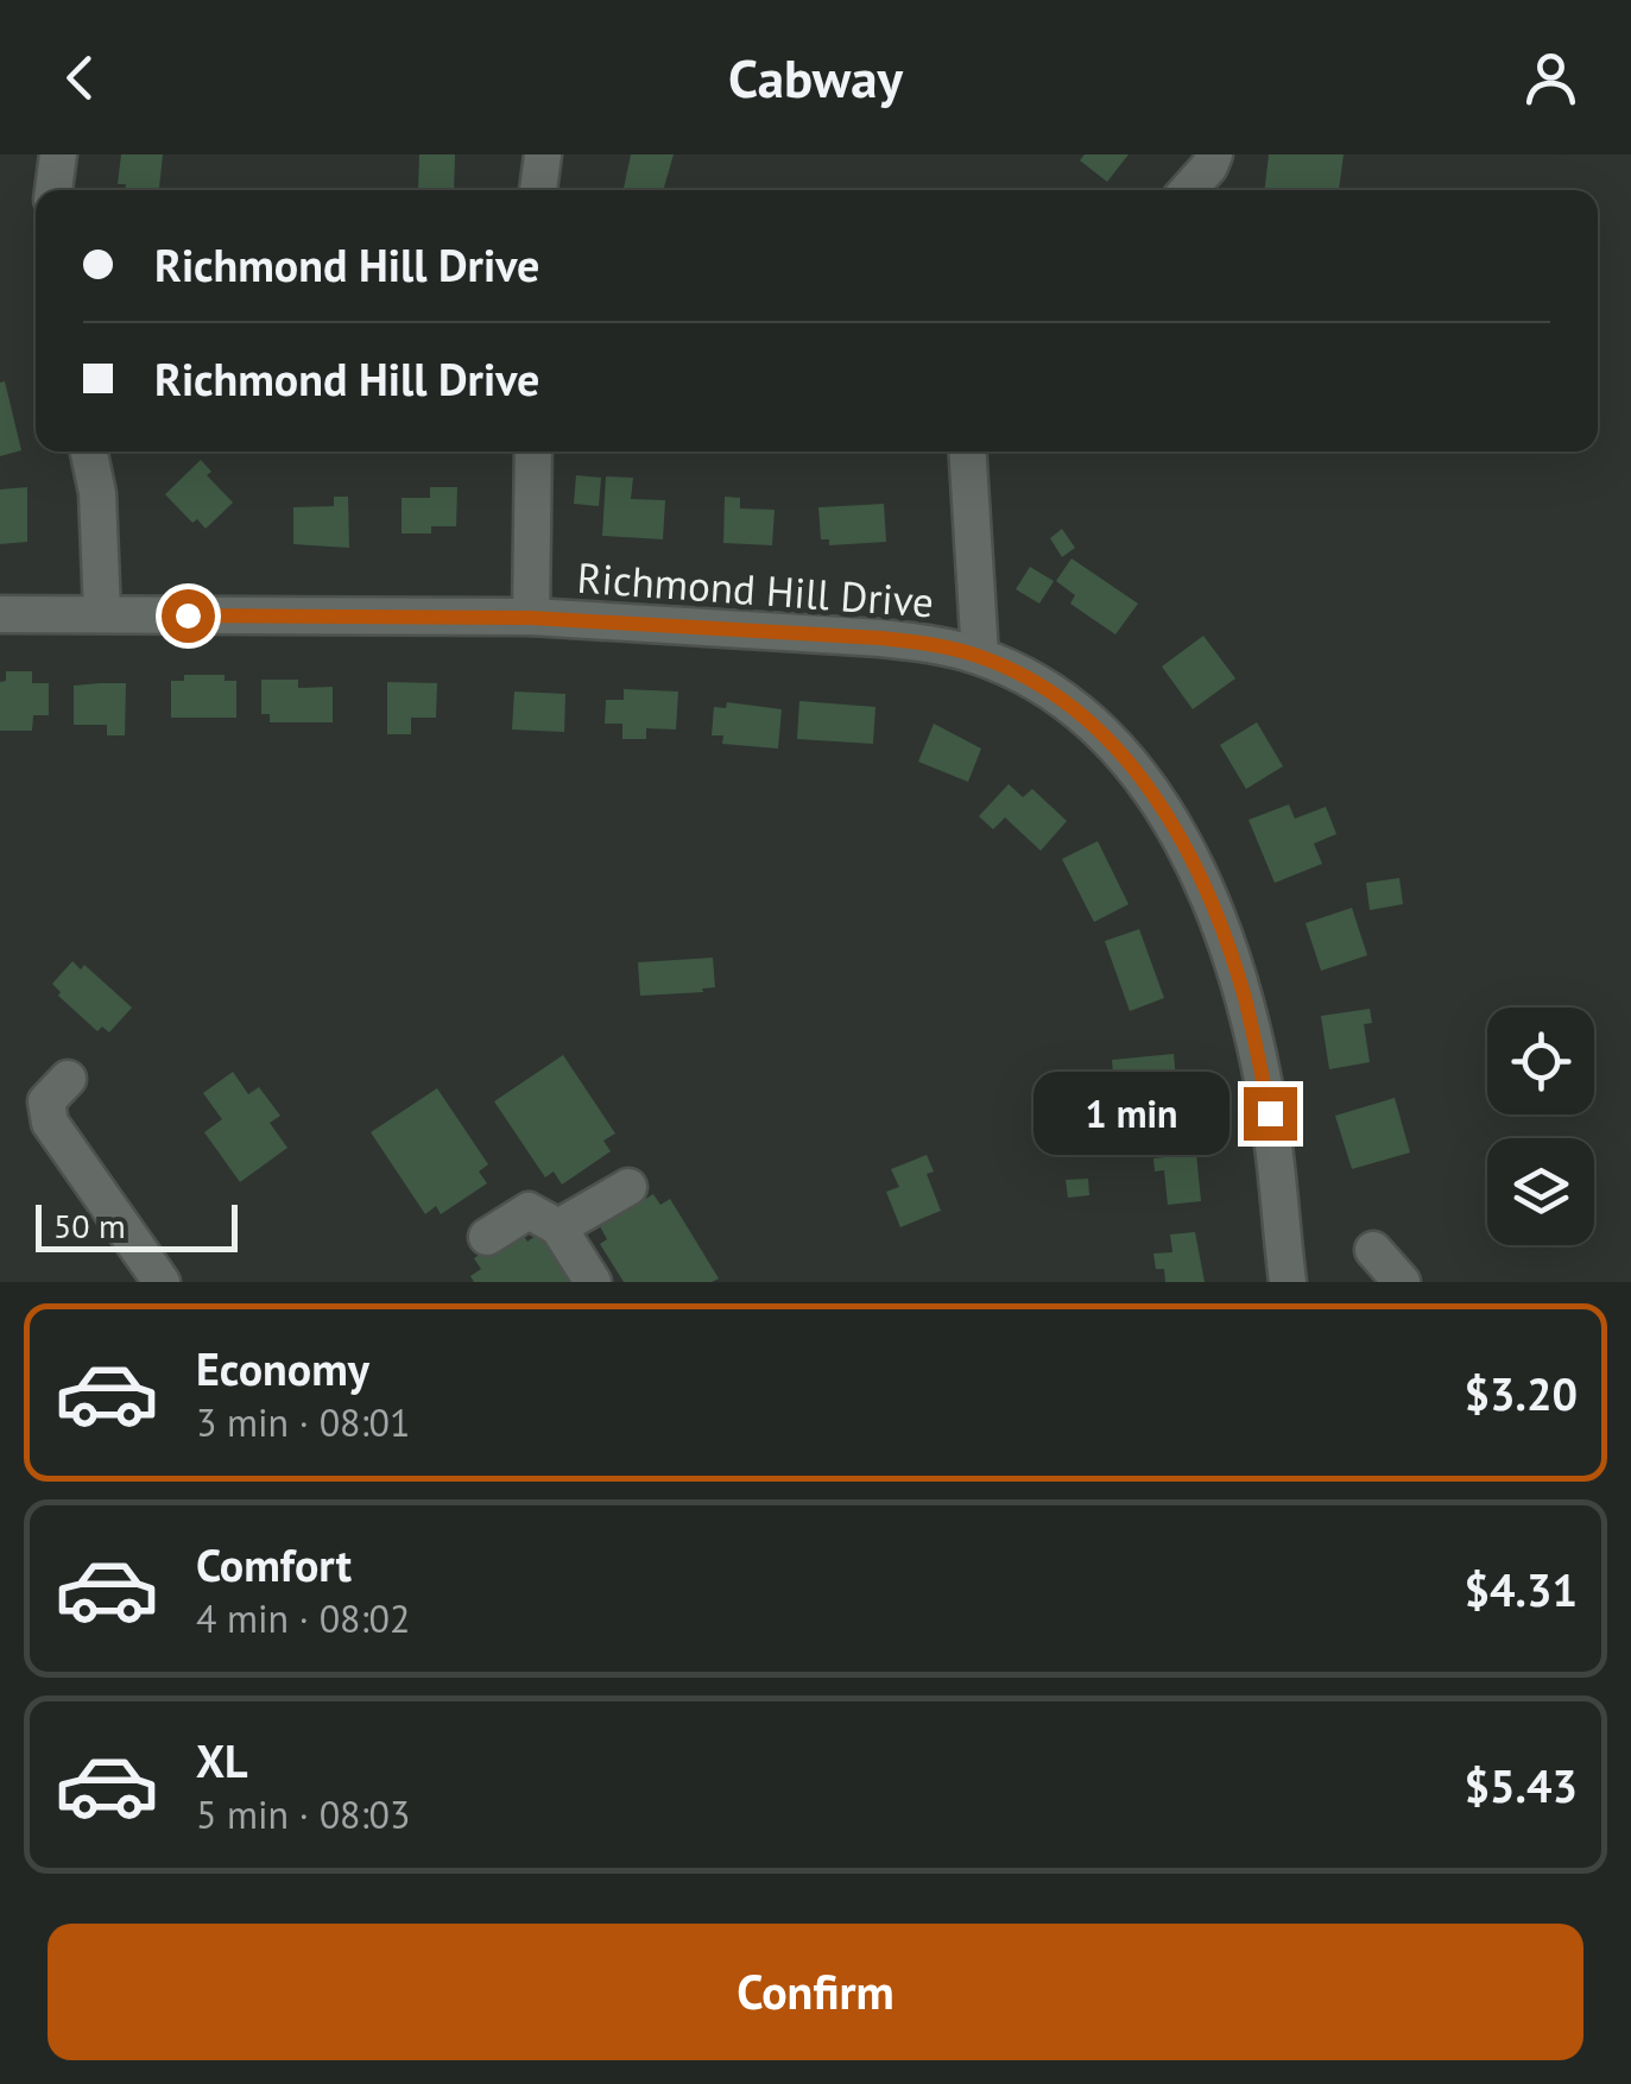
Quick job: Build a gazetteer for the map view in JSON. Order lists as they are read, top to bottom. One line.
{"streets":{"street":["Richmond Hill Drive"]},"scale_bar":"50 m","page":{"header":"Cabway","banner":["Richmond Hill Drive","Richmond Hill Drive"],"bubble":"1 min","scale":"50 m","list":[{"name":"Economy","note":"3 min · 08:01","value":"$3.20"},{"name":"Comfort","note":"4 min · 08:02","value":"$4.31"},{"name":"XL","note":"5 min · 08:03","value":"$5.43"}],"buttons":"Confirm"}}
